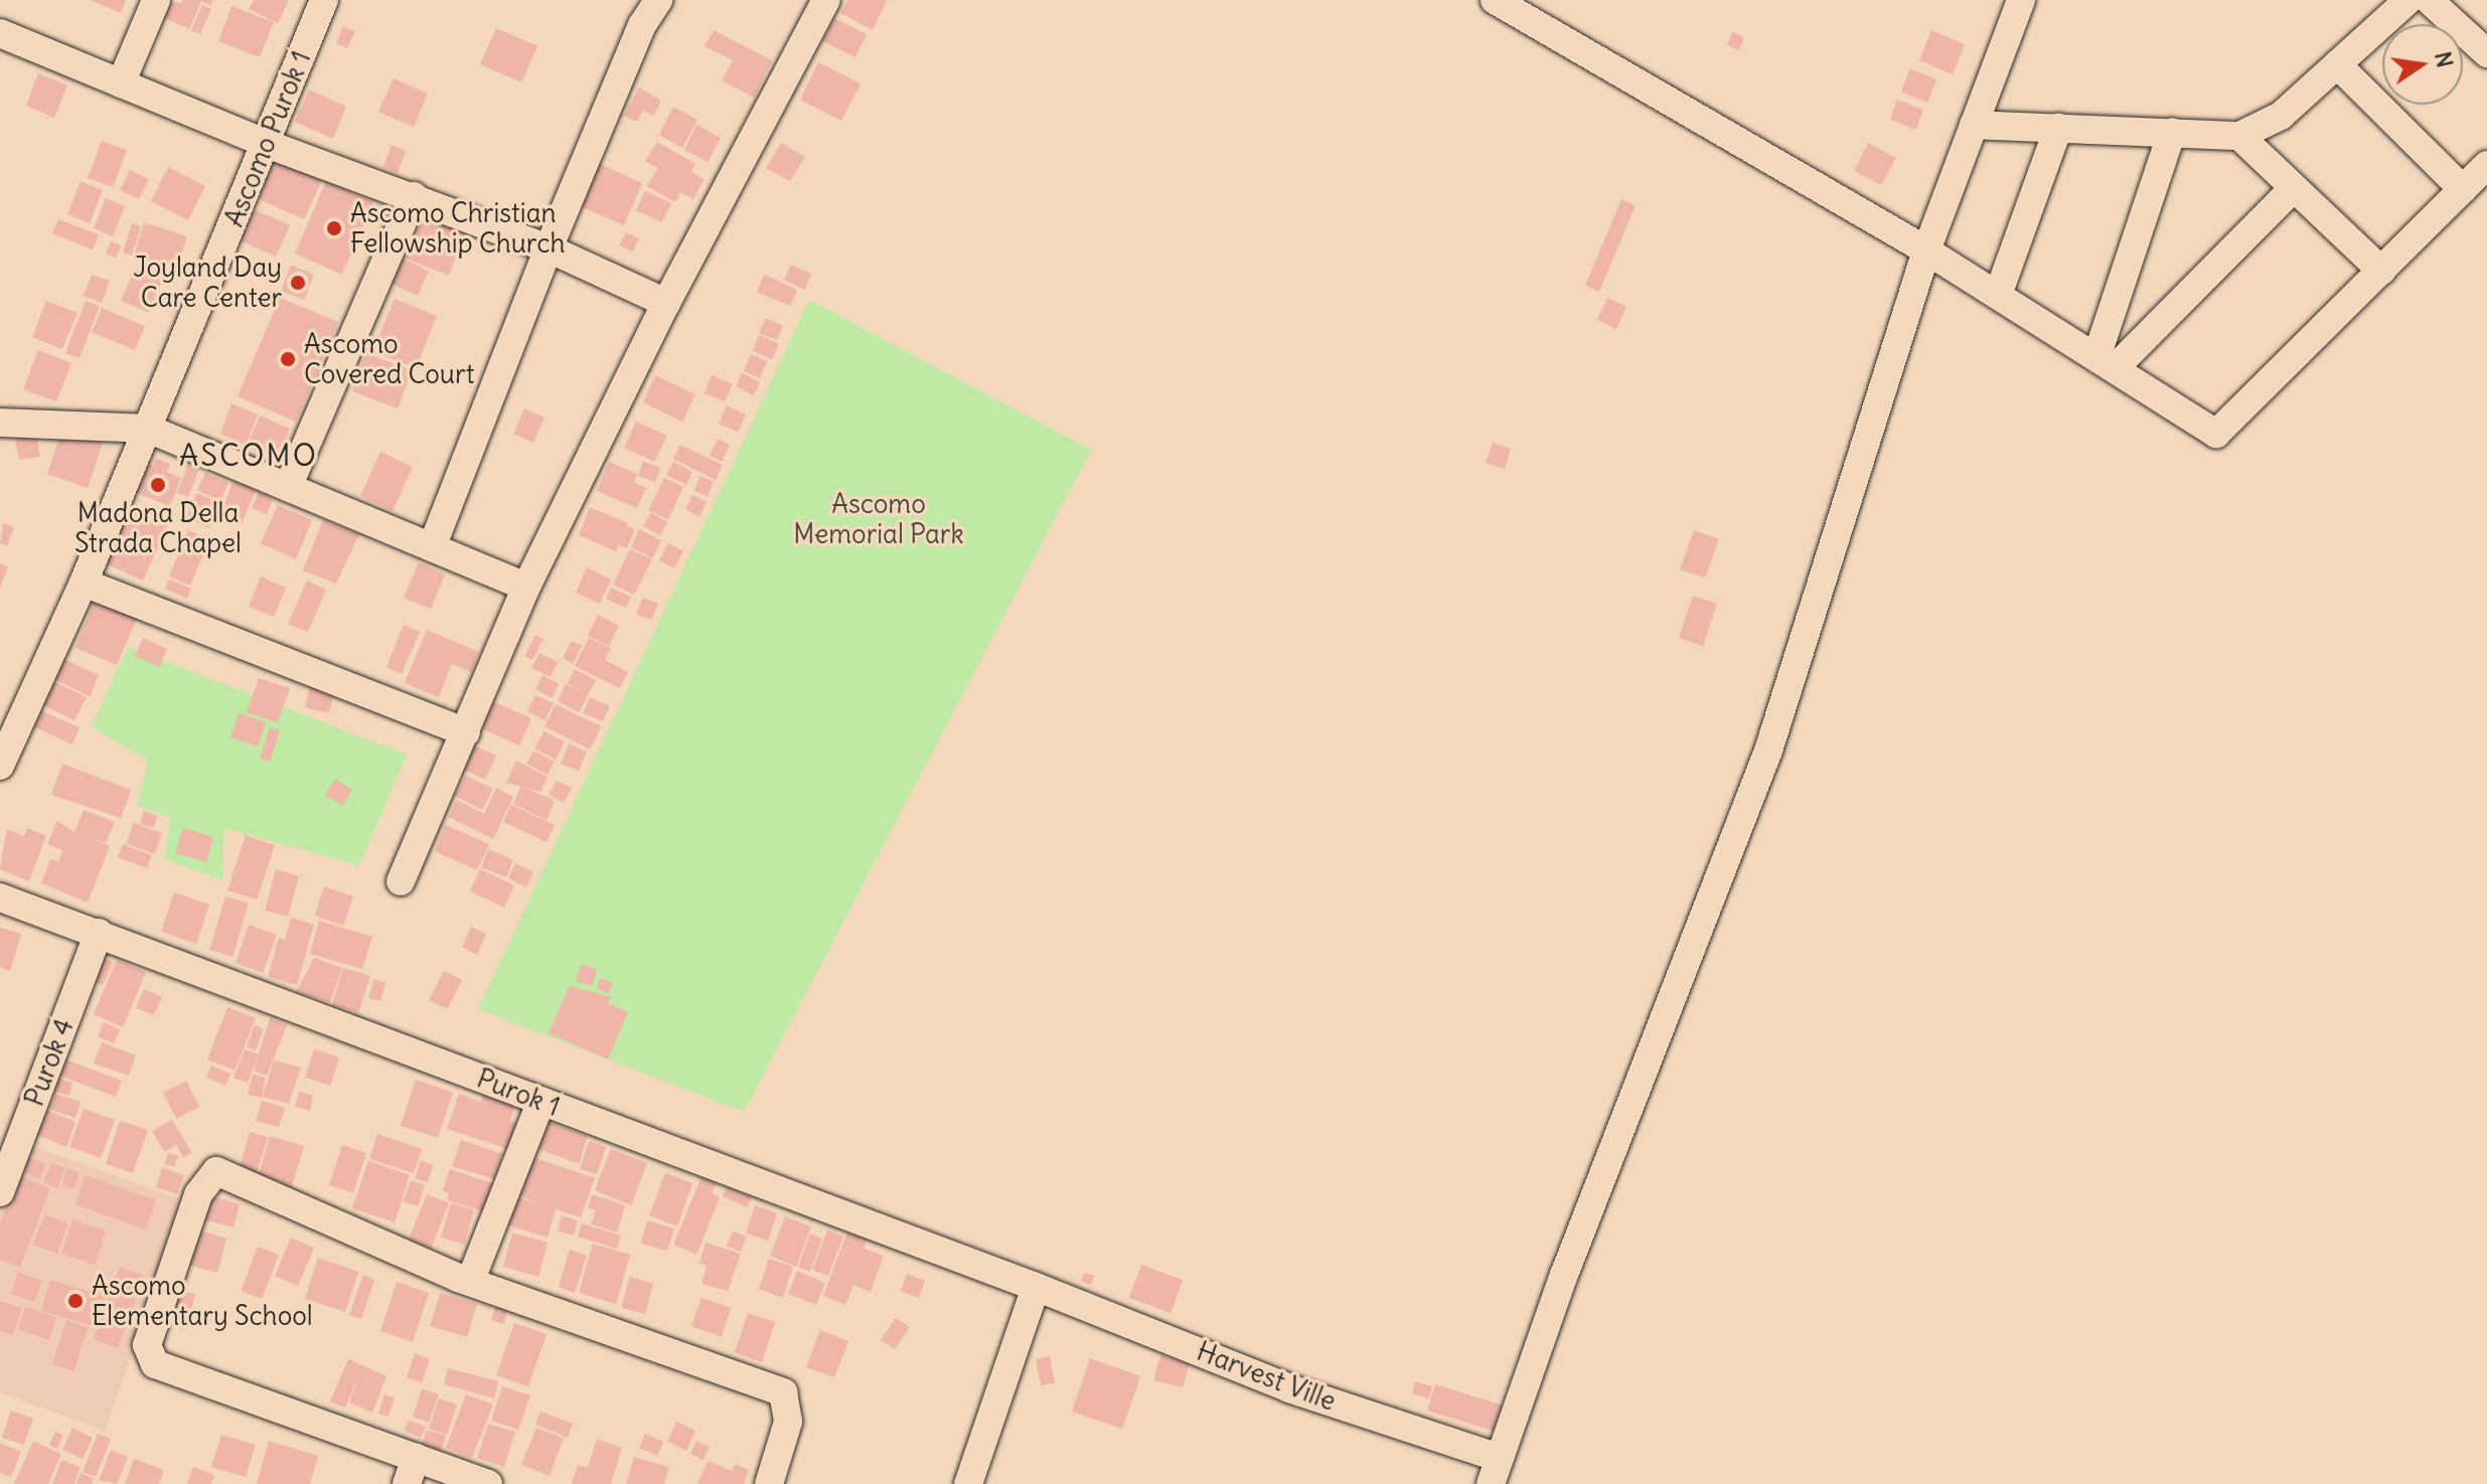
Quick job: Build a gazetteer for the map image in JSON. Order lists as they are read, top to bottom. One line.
{"streets":{"street":["Ascomo Purok 1","Purok 4","Purok 1","Harvest Ville"]},"crossings":[["Purok 4","Purok 1"],["Purok 1","Harvest Ville"]],"districts":["ASCOMO"],"parks":["Ascomo Memorial Park"],"places":["Ascomo Christian Fellowship Church","Joyland Day Care Center","Ascomo Covered Court","Madona Della Strada Chapel","Ascomo Elementary School"],"north":"right"}
